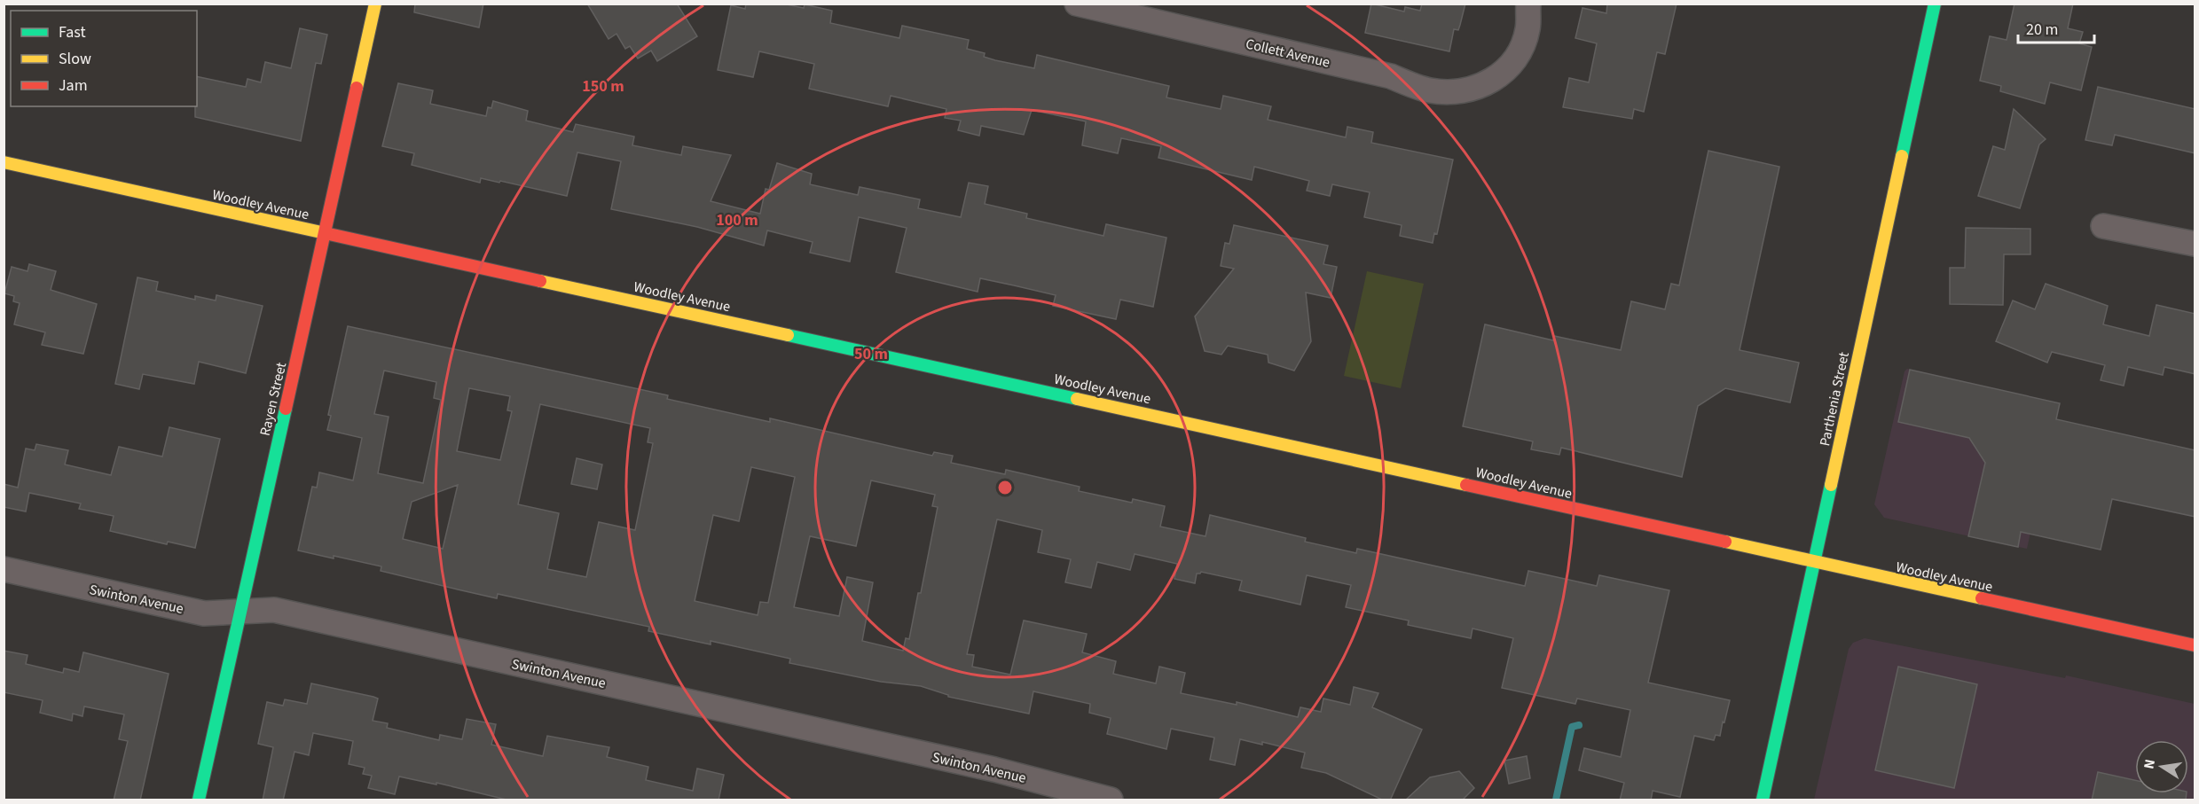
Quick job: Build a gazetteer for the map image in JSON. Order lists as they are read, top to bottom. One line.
{"streets":{"main road":["Woodley Avenue","Rayen Street","Parthenia Street"],"street":["Collett Avenue","Swinton Avenue"]},"crossings":[["Woodley Avenue","Rayen Street"],["Woodley Avenue","Parthenia Street"],["Rayen Street","Swinton Avenue"]],"legend":["Fast","Slow","Jam"],"scale_bar":"20 m","north":"left","rings":["150 m","100 m","50 m"]}
